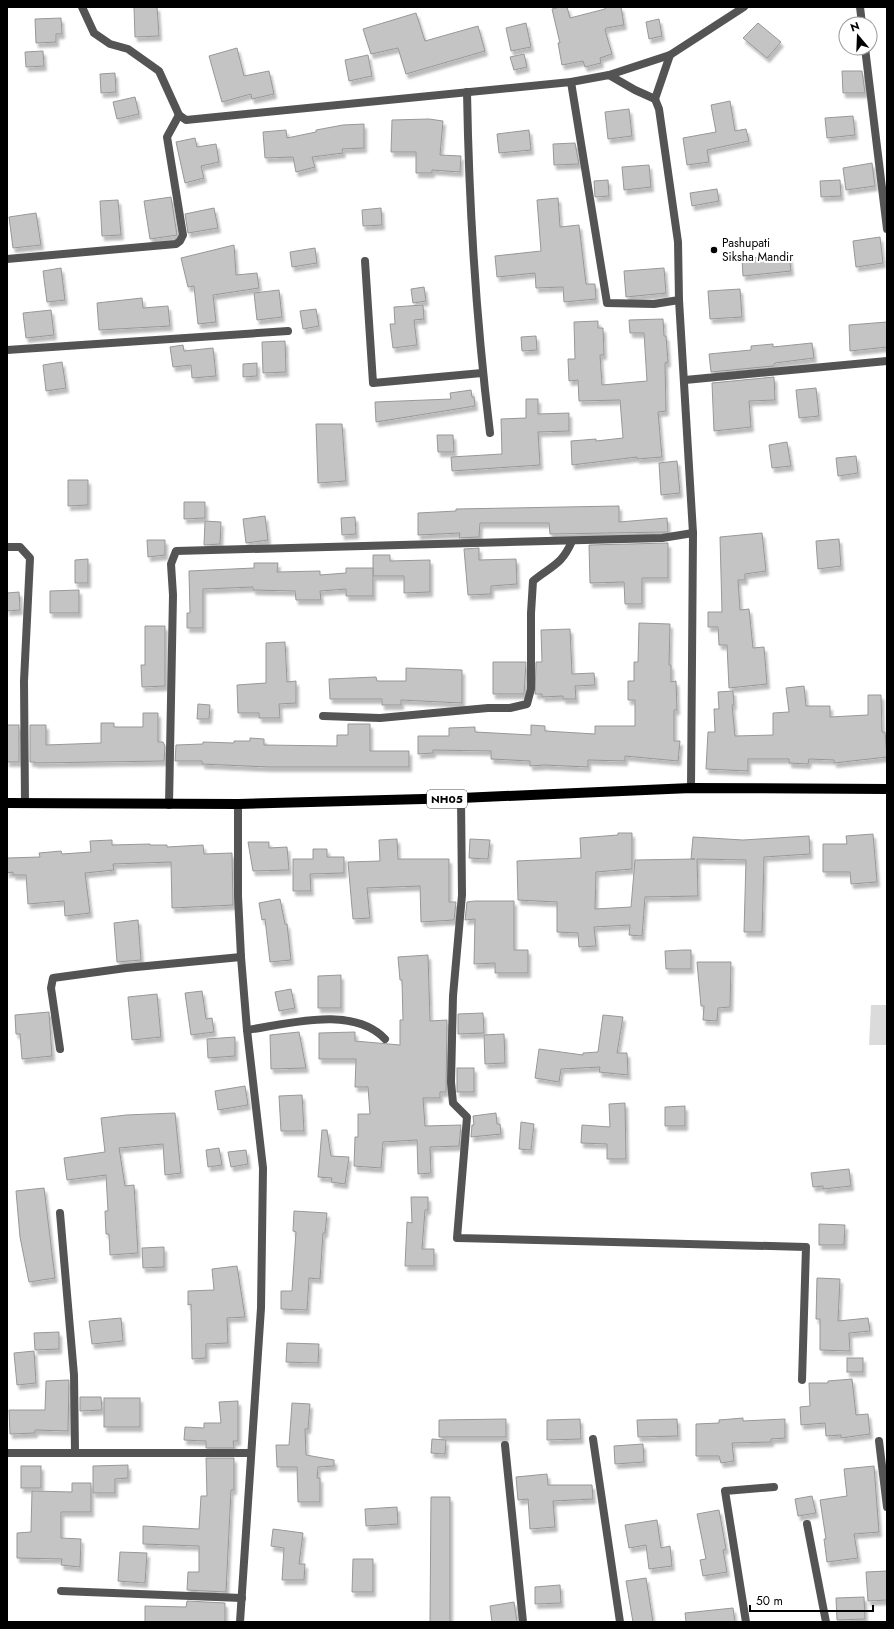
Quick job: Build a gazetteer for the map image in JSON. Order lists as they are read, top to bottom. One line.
{"streets":{"main road":["NH05"]},"places":["Pashupati Siksha Mandir"],"scale_bar":"50 m","north":"top"}
